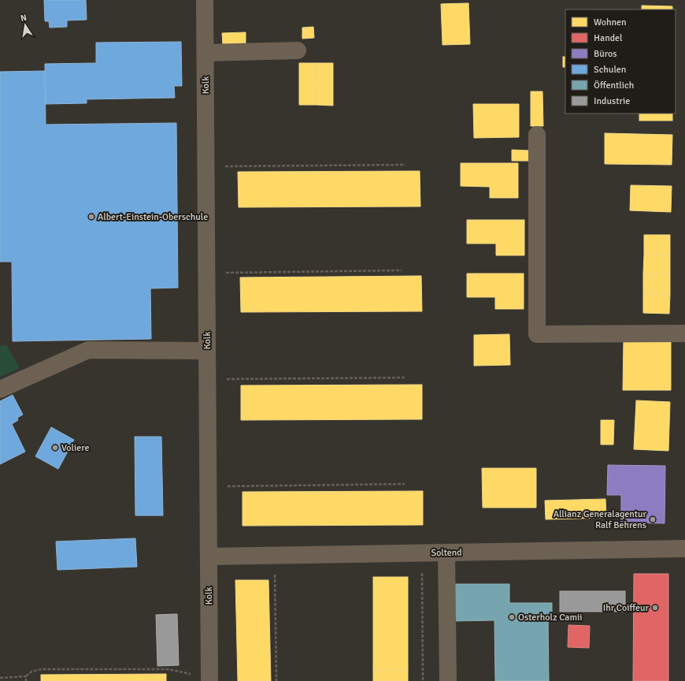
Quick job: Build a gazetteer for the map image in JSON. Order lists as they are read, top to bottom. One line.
{"streets":{"street":["Kolk","Soltend"]},"crossings":[["Kolk","Soltend"]],"places":["Albert-Einstein-Oberschule","Voliere","Allianz Generalagentur Ralf Behrens","Ihr Coiffeur","Osterholz Camii"],"legend":["Wohnen","Handel","Büros","Schulen","Öffentlich","Industrie"],"north":"top"}
